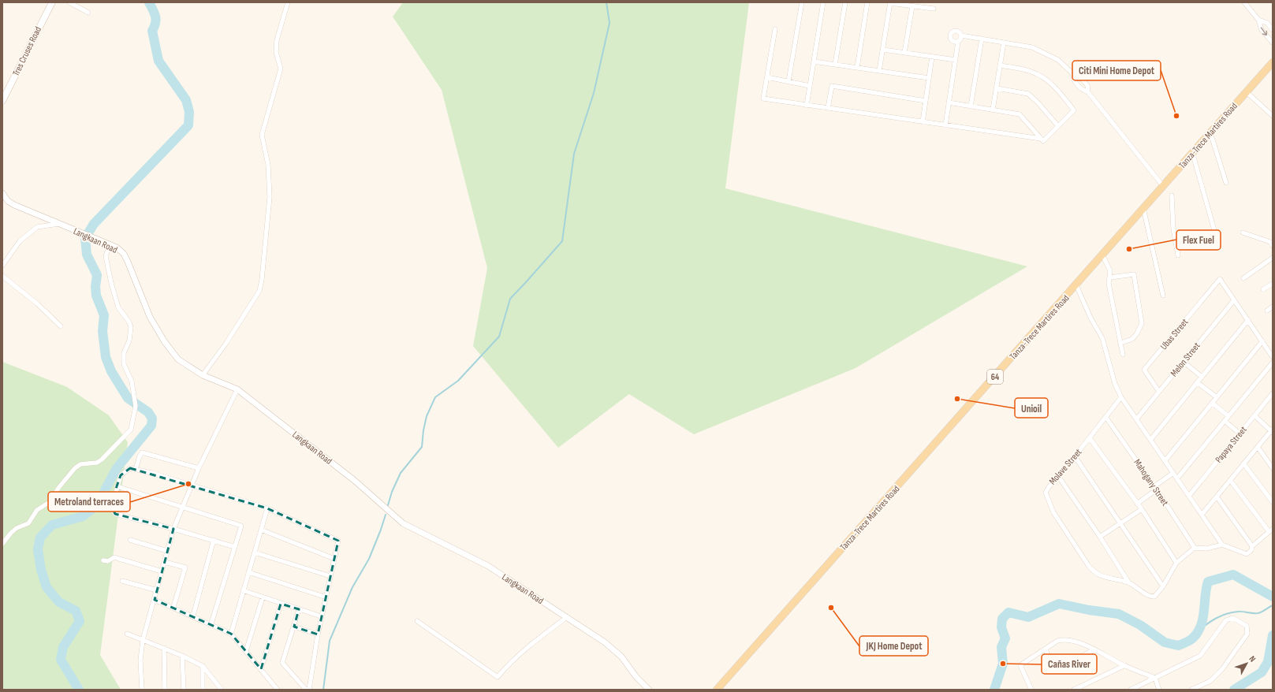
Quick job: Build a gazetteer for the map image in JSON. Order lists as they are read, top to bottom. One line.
{"streets":{"main road":["Tres Cruses Road","Tanza-Trece Martires Road","64"],"street":["Langkaan Road","Ubas Street","Melon Street","Papaya Street","Molave Street","Mahogany Street"]},"crossings":[["Ubas Street","Melon Street"],["Molave Street","Mahogany Street"]],"places":["Citi Mini Home Depot","Flex Fuel","Unioil","Metroland terraces","JKJ Home Depot","Cañas River"],"north":"top right"}
